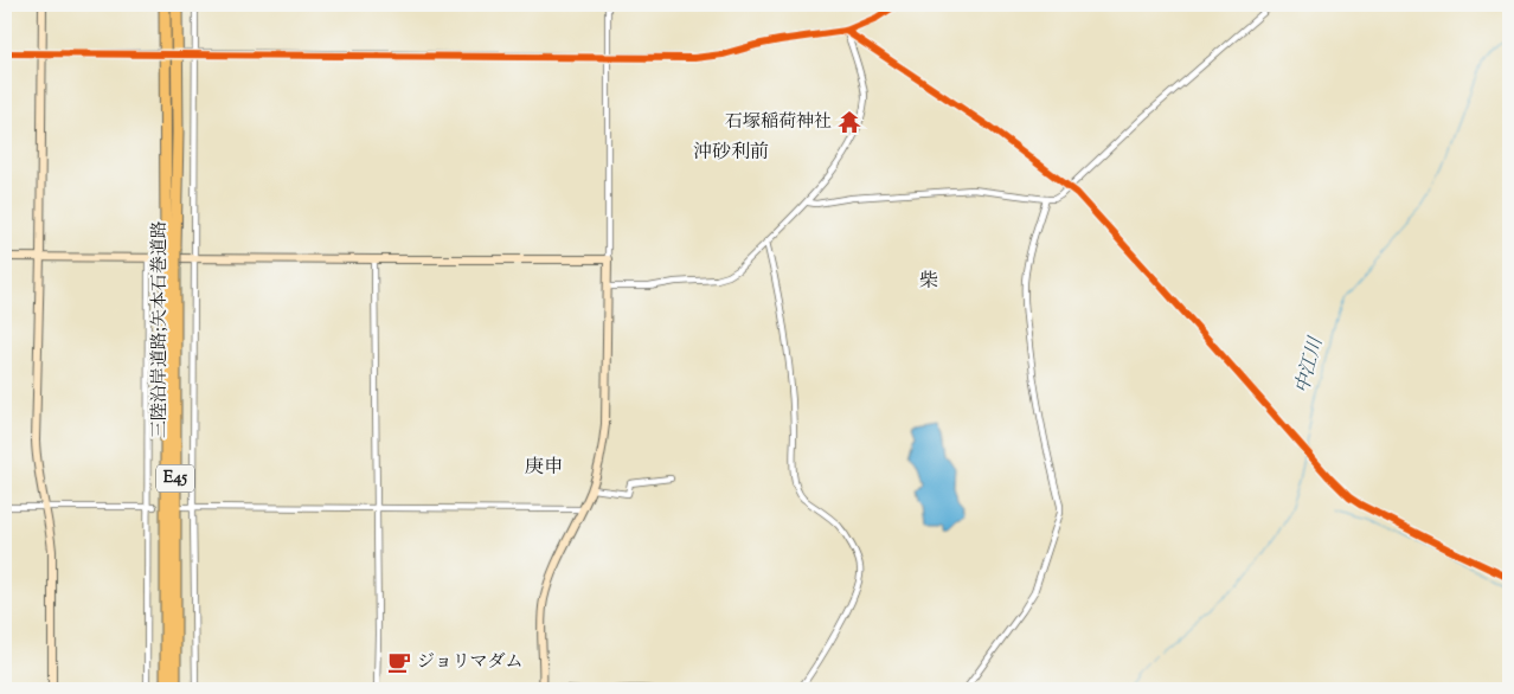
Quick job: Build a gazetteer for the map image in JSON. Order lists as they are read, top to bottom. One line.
{"streets":{"highway":["三陸沿岸道路;矢本石巻道路","E45"]},"districts":["沖砂利前","柴","庚申"],"water":["中江川"],"places":{"temple":["石塚稲荷神社"],"cafe":["ジョリマダム"]}}
